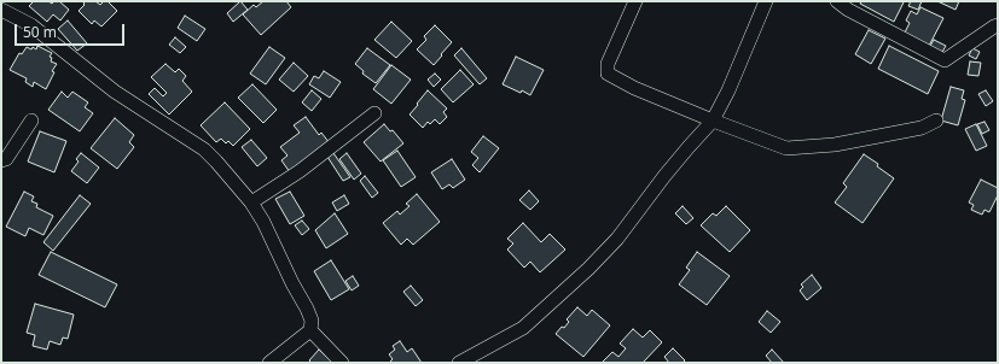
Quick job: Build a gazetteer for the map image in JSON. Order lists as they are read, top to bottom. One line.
{"scale_bar":"50 m"}
